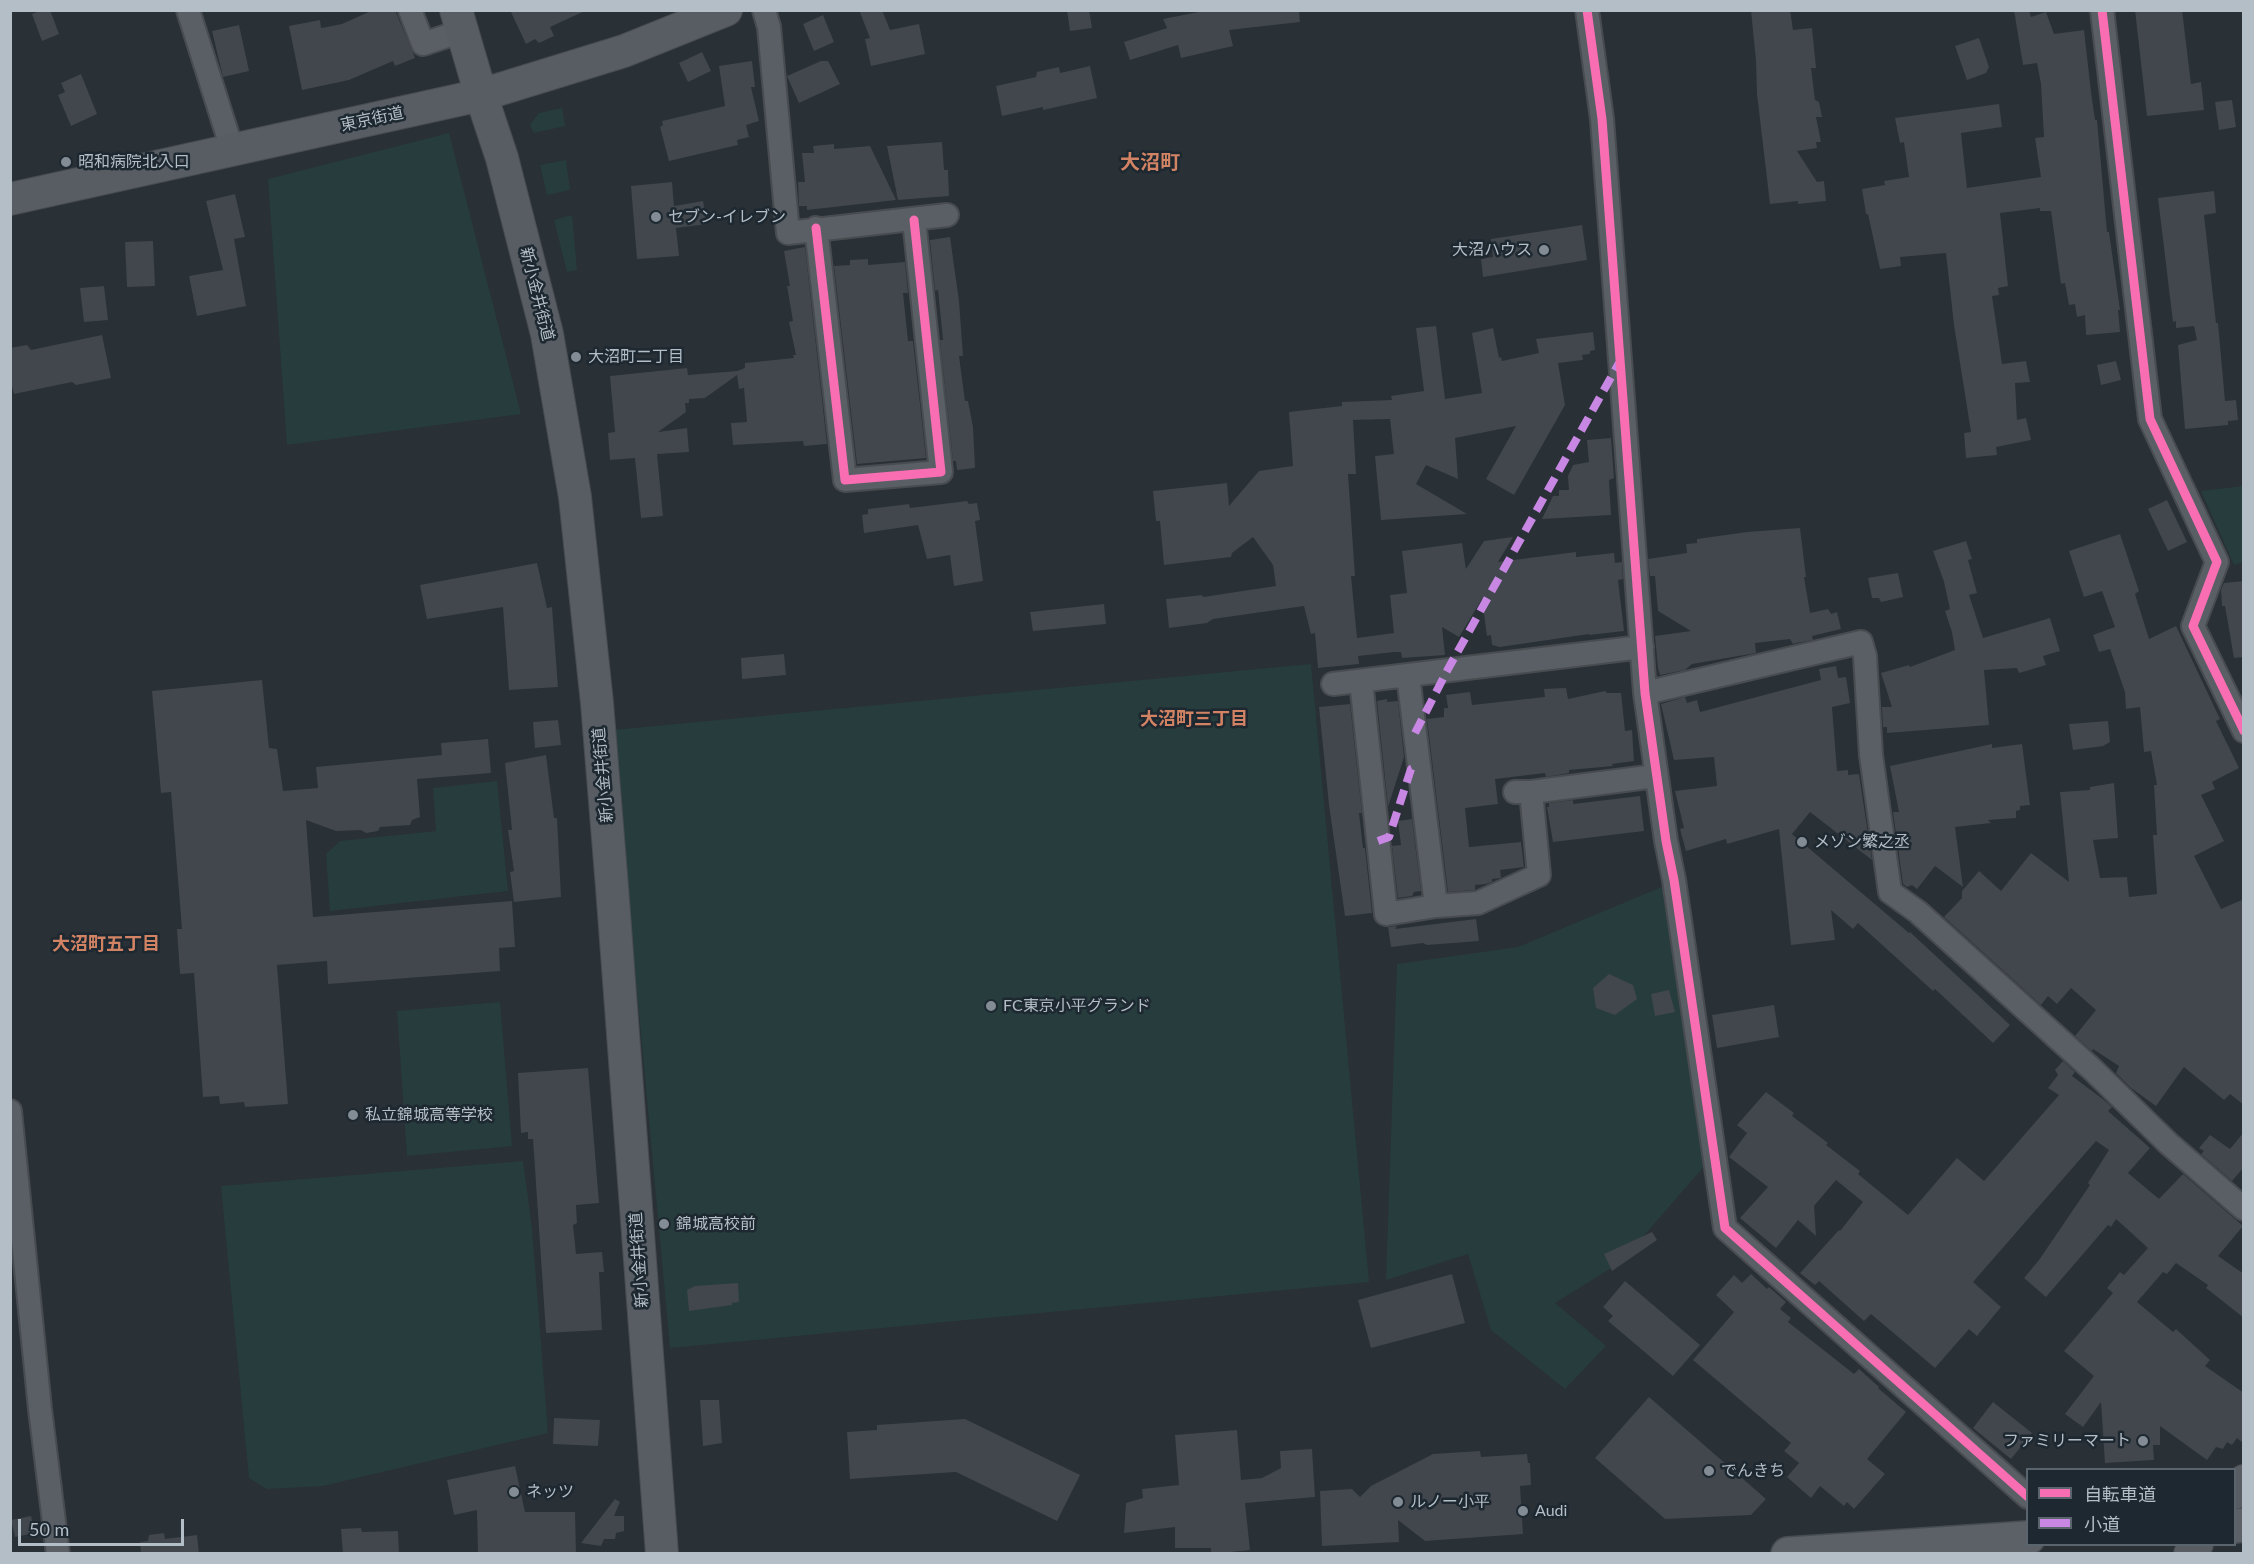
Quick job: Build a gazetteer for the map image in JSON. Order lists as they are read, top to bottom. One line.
{"streets":{"main road":["東京街道","新小金井街道"]},"crossings":[["東京街道","新小金井街道"]],"districts":["大沼町","大沼町三丁目","大沼町五丁目"],"places":["昭和病院北入口","セブン-イレブン","大沼ハウス","大沼町二丁目","メゾン繁之丞","FC東京小平グランド","私立錦城高等学校","錦城高校前","ファミリーマート","でんきち","ネッツ","ルノー小平","Audi"],"legend":["自転車道","小道"],"scale_bar":"50 m"}
